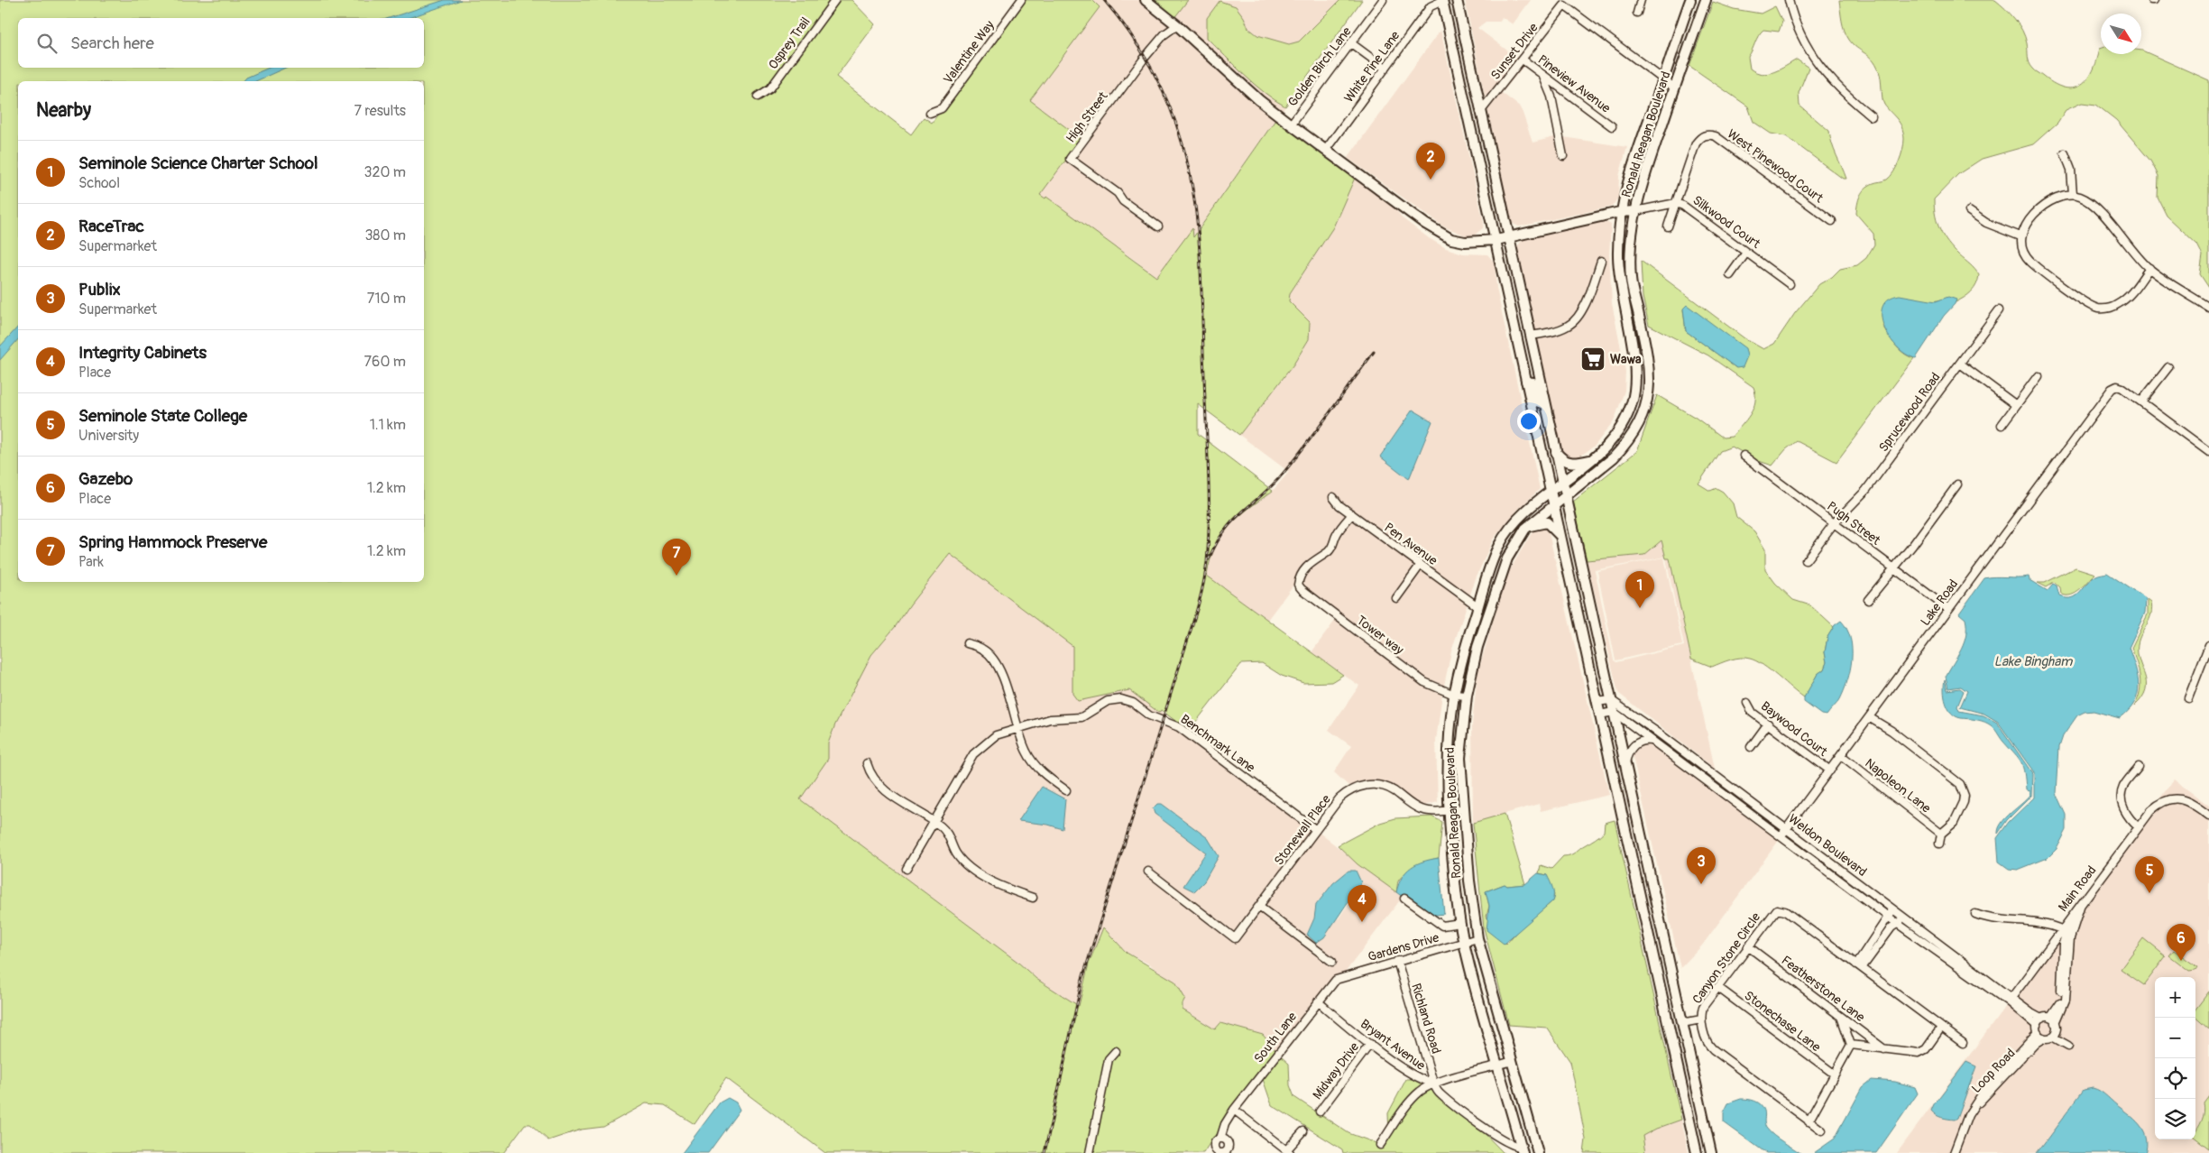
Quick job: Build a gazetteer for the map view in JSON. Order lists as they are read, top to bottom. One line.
{"streets":{"main road":["Ronald Reagan Boulevard","Silkwood Court"],"street":["Osprey Trail","Sunset Drive","Valentine Way","Golden Birch Lane","White Pine Lane","Pineview Avenue","High Street","West Pinewood Court","Sprucewood Road","Pugh Street","Pen Avenue","Lake Road","Tower way","Baywood Court","Benchmark Lane","Napoleon Lane","Stonewall Place","Weldon Boulevard","Main Road","Gardens Drive","Canyon Stone Circle","Featherstone Lane","Richland Road","Stonechase Lane","South Lane","Bryant Avenue","Midway Drive","Loop Road"]},"crossings":[["Sunset Drive","Pineview Avenue"],["Sunset Drive","Ronald Reagan Boulevard"],["Golden Birch Lane","Silkwood Court"],["White Pine Lane","Silkwood Court"],["High Street","Silkwood Court"],["Ronald Reagan Boulevard","Silkwood Court"],["Ronald Reagan Boulevard","Pen Avenue"],["Ronald Reagan Boulevard","Tower way"],["Ronald Reagan Boulevard","Stonewall Place"],["Ronald Reagan Boulevard","Gardens Drive"],["Ronald Reagan Boulevard","Bryant Avenue"],["West Pinewood Court","Silkwood Court"],["Sprucewood Road","Pugh Street"],["Pugh Street","Lake Road"],["Pen Avenue","Tower way"],["Lake Road","Baywood Court"],["Lake Road","Napoleon Lane"],["Lake Road","Weldon Boulevard"],["Benchmark Lane","Stonewall Place"],["Weldon Boulevard","Main Road"],["Weldon Boulevard","Loop Road"],["Gardens Drive","Richland Road"],["Gardens Drive","South Lane"],["Canyon Stone Circle","Featherstone Lane"],["Canyon Stone Circle","Stonechase Lane"],["Richland Road","Bryant Avenue"],["South Lane","Bryant Avenue"],["Bryant Avenue","Midway Drive"]],"water":["Lake Bingham"],"places":{"supermarket":["Wawa"]},"north":"bottom right","page":{"search":"Search here","heading":["Nearby","7 results"],"list":[{"mark":"1","name":"Seminole Science Charter School","note":"School","value":"320 m"},{"mark":"2","name":"RaceTrac","note":"Supermarket","value":"380 m"},{"mark":"3","name":"Publix","note":"Supermarket","value":"710 m"},{"mark":"4","name":"Integrity Cabinets","note":"Place","value":"760 m"},{"mark":"5","name":"Seminole State College","note":"University","value":"1.1 km"},{"mark":"6","name":"Gazebo","note":"Place","value":"1.2 km"},{"mark":"7","name":"Spring Hammock Preserve","note":"Park","value":"1.2 km"}],"pins":["2","7","1","3","5","4","6"],"map_buttons":["+","−"]}}
